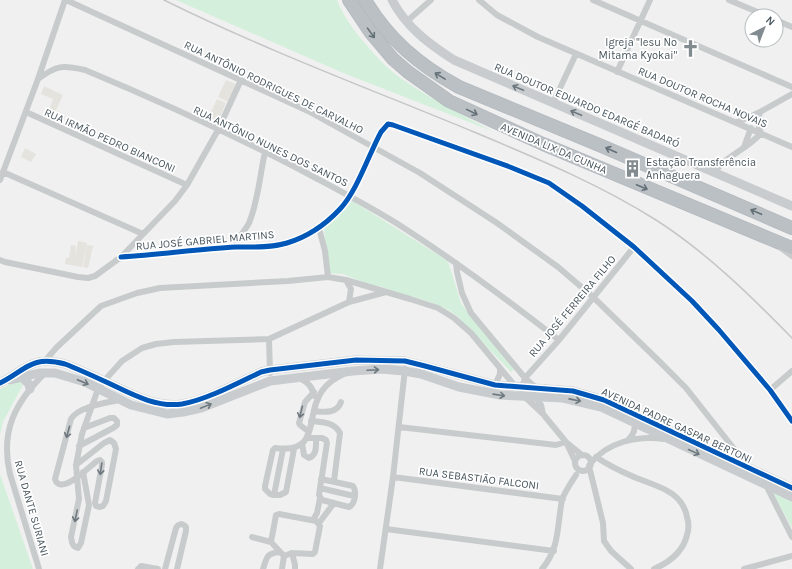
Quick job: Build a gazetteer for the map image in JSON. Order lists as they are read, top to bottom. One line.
{"streets":{"highway":["AVENIDA LIX DA CUNHA"],"street":["RUA ANTÔNIO RODRIGUES DE CARVALHO","RUA DOUTOR ROCHA NOVAIS","RUA DOUTOR EDUARDO EDARGÉ BADARÓ","RUA IRMÃO PEDRO BIANCONI","RUA ANTÔNIO NUNES DOS SANTOS","RUA JOSÉ GABRIEL MARTINS","RUA JOSÉ FERREIRA FILHO","AVENIDA PADRE GASPAR BERTONI","RUA SEBASTIÃO FALCONI","RUA DANTE SURIANI"]},"crossings":[["RUA ANTÔNIO RODRIGUES DE CARVALHO","RUA JOSÉ GABRIEL MARTINS"],["RUA ANTÔNIO RODRIGUES DE CARVALHO","RUA JOSÉ FERREIRA FILHO"],["RUA ANTÔNIO RODRIGUES DE CARVALHO","AVENIDA PADRE GASPAR BERTONI"],["RUA ANTÔNIO NUNES DOS SANTOS","RUA JOSÉ GABRIEL MARTINS"],["RUA ANTÔNIO NUNES DOS SANTOS","RUA JOSÉ FERREIRA FILHO"],["RUA JOSÉ GABRIEL MARTINS","RUA JOSÉ FERREIRA FILHO"],["AVENIDA PADRE GASPAR BERTONI","RUA DANTE SURIANI"]],"one_way":["RUA DOUTOR EDUARDO EDARGÉ BADARÓ"],"places":{"church":["Igreja \"Iesu No Mitama Kyokai\""],"building":["Estação Transferência Anhaguera"]},"north":"top right"}
